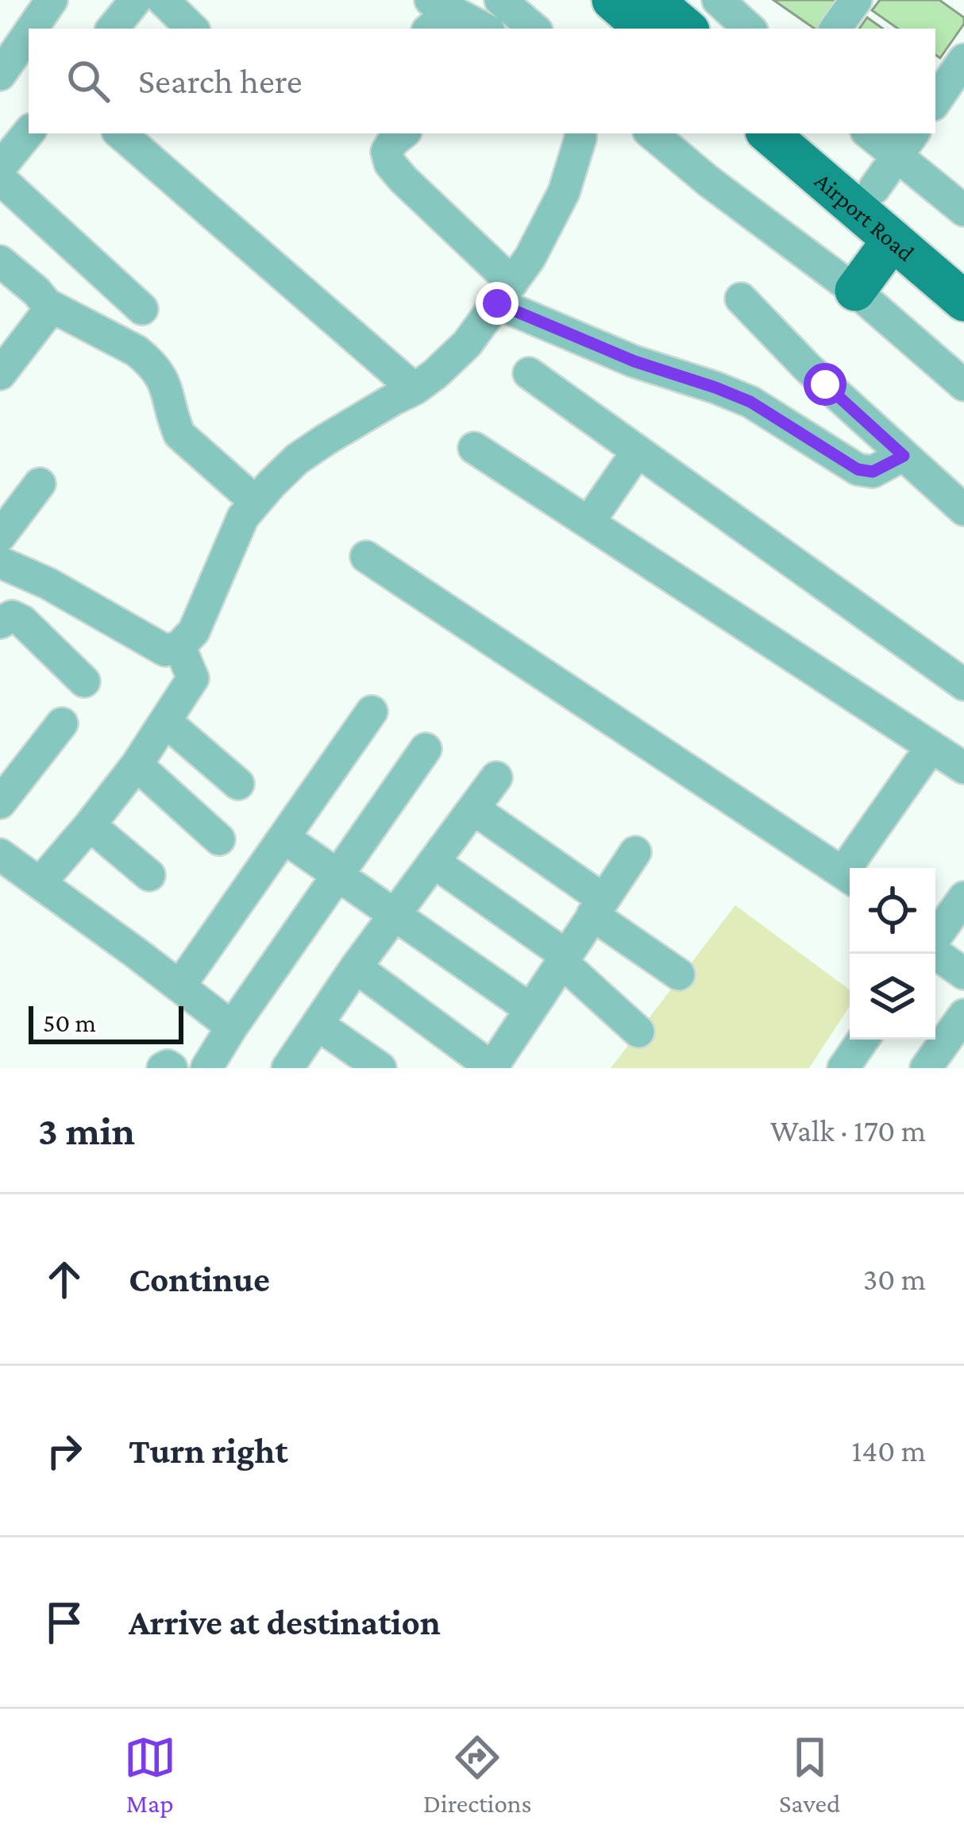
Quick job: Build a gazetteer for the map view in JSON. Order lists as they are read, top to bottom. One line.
{"streets":{"main road":["Airport Road"]},"scale_bar":"50 m","page":{"search":"Search here","scale":"50 m","heading":["3 min","Walk · 170 m"],"list":[["Continue","30 m"],["Turn right","140 m"],"Arrive at destination"],"nav":["Map","Directions","Saved"]}}
